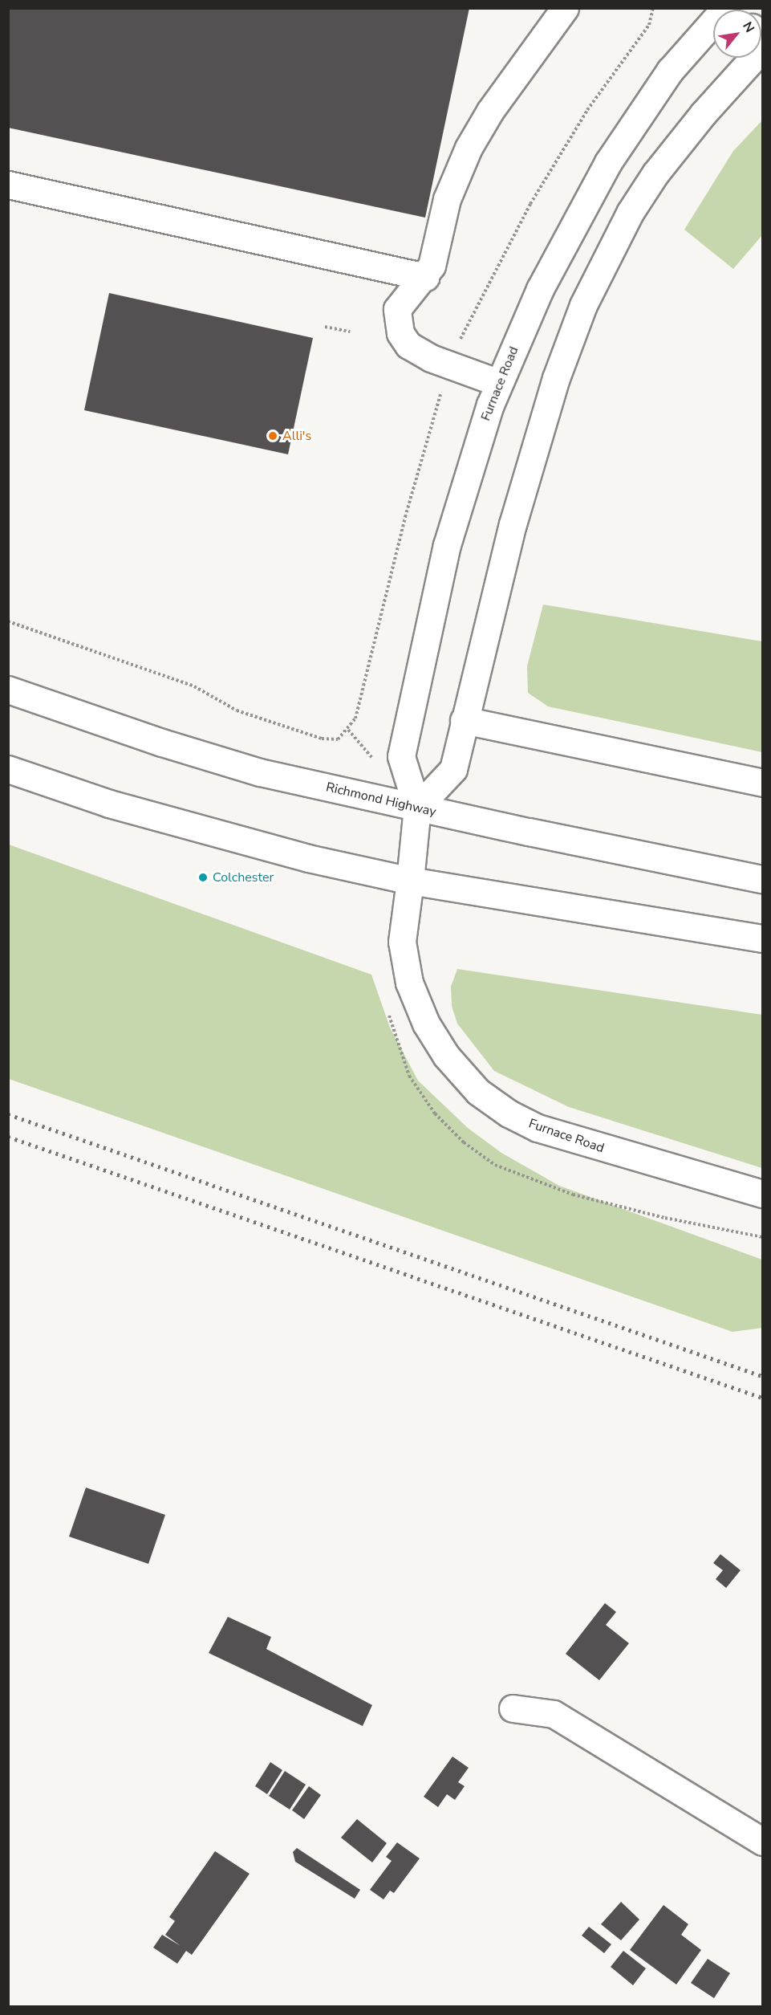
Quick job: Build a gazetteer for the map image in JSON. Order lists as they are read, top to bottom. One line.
{"streets":{"main road":["Furnace Road","Richmond Highway"]},"crossings":[["Furnace Road","Richmond Highway"]],"places":["Alli's","Colchester"],"north":"top right"}
